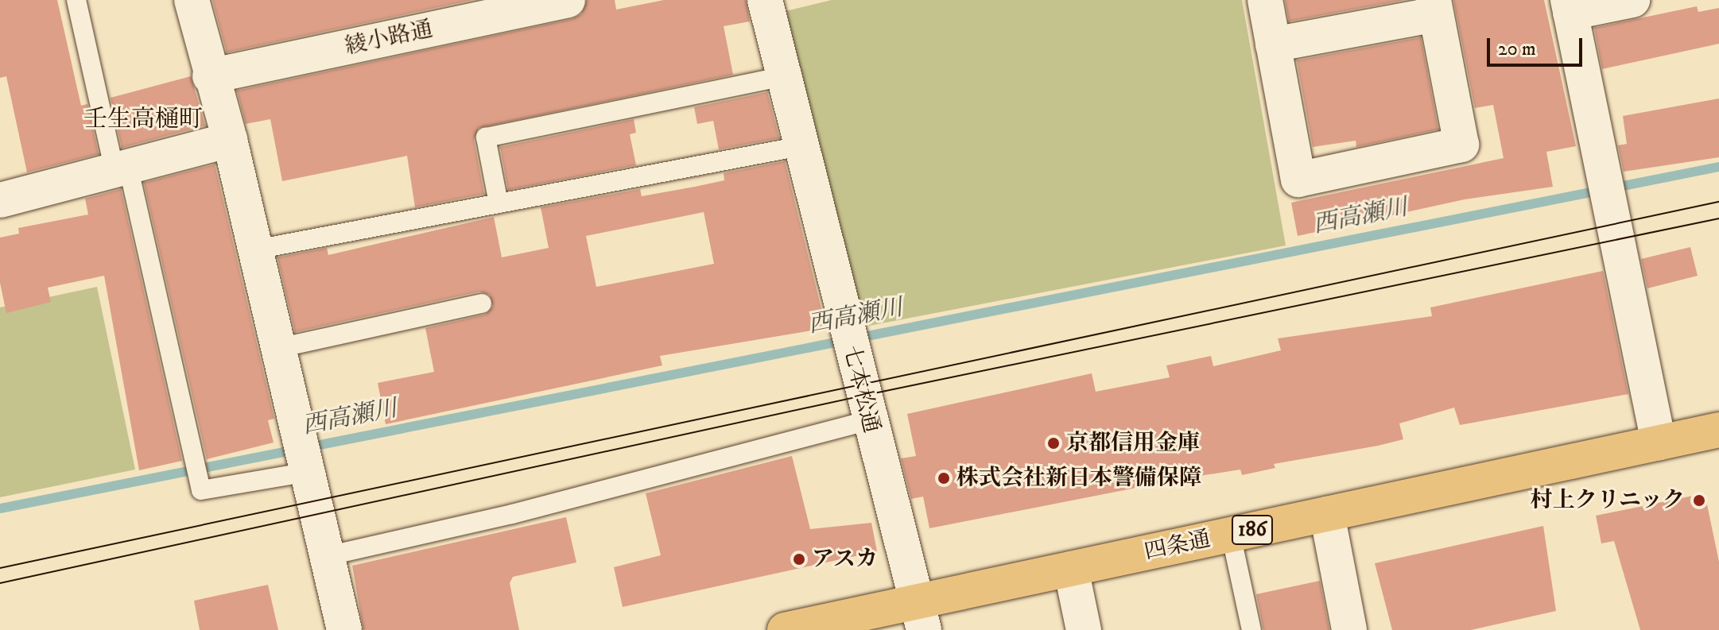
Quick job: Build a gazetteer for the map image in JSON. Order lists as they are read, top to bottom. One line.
{"streets":{"main road":["186","四条通"],"street":["綾小路通","七本松通"]},"crossings":[["七本松通","四条通"]],"districts":["壬生高樋町"],"water":["西高瀬川"],"places":["京都信用金庫","株式会社新日本警備保障","村上クリニック","アスカ"],"scale_bar":"20 m"}
